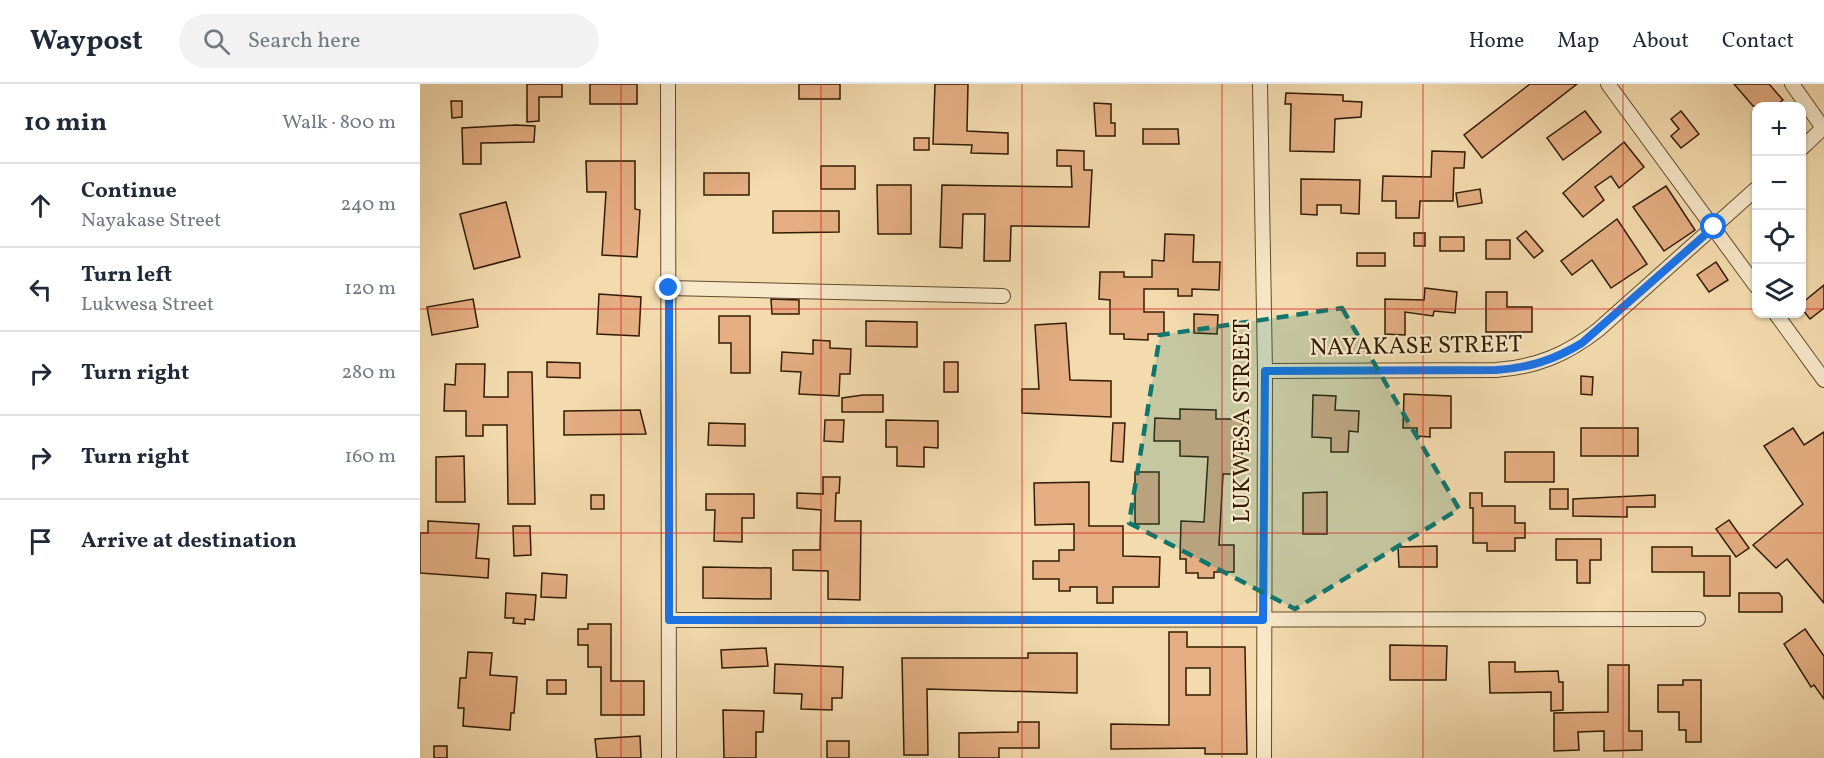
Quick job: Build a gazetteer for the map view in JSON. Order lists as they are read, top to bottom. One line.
{"streets":{"street":["NAYAKASE STREET","LUKWESA STREET"]},"crossings":[["NAYAKASE STREET","LUKWESA STREET"]],"page":{"header":"Waypost","search":"Search here","nav":["Home","Map","About","Contact"],"heading":["10 min","Walk · 800 m"],"map_buttons":["+","−"],"list":[["Continue","Nayakase Street","240 m"],["Turn left","Lukwesa Street","120 m"],["Turn right","280 m"],["Turn right","160 m"],"Arrive at destination"]}}
